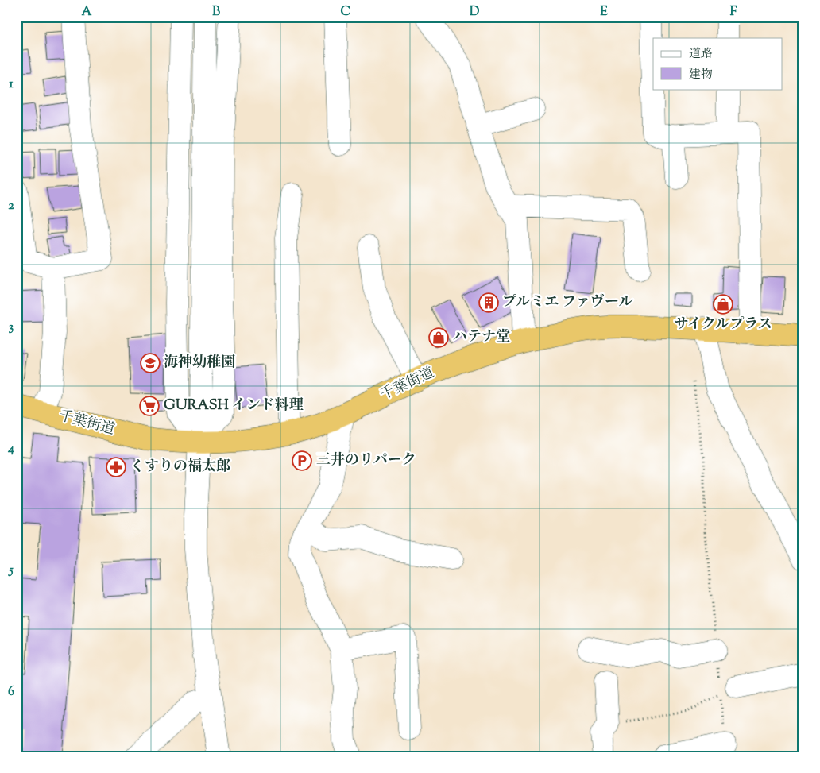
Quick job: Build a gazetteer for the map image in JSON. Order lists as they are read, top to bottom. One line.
{"streets":{"highway":["千葉街道"]},"places":{"building":["プルミエ ファヴール"],"shop":["サイクルプラス","ハテナ堂"],"school or university":["海神幼稚園"],"supermarket":["GURASH インド料理"],"parking":["三井のリパーク"],"pharmacy":["くすりの福太郎"]},"legend":["道路","建物"],"grid":{"columns":["A","B","C","D","E","F"],"rows":["1","2","3","4","5","6"]}}
